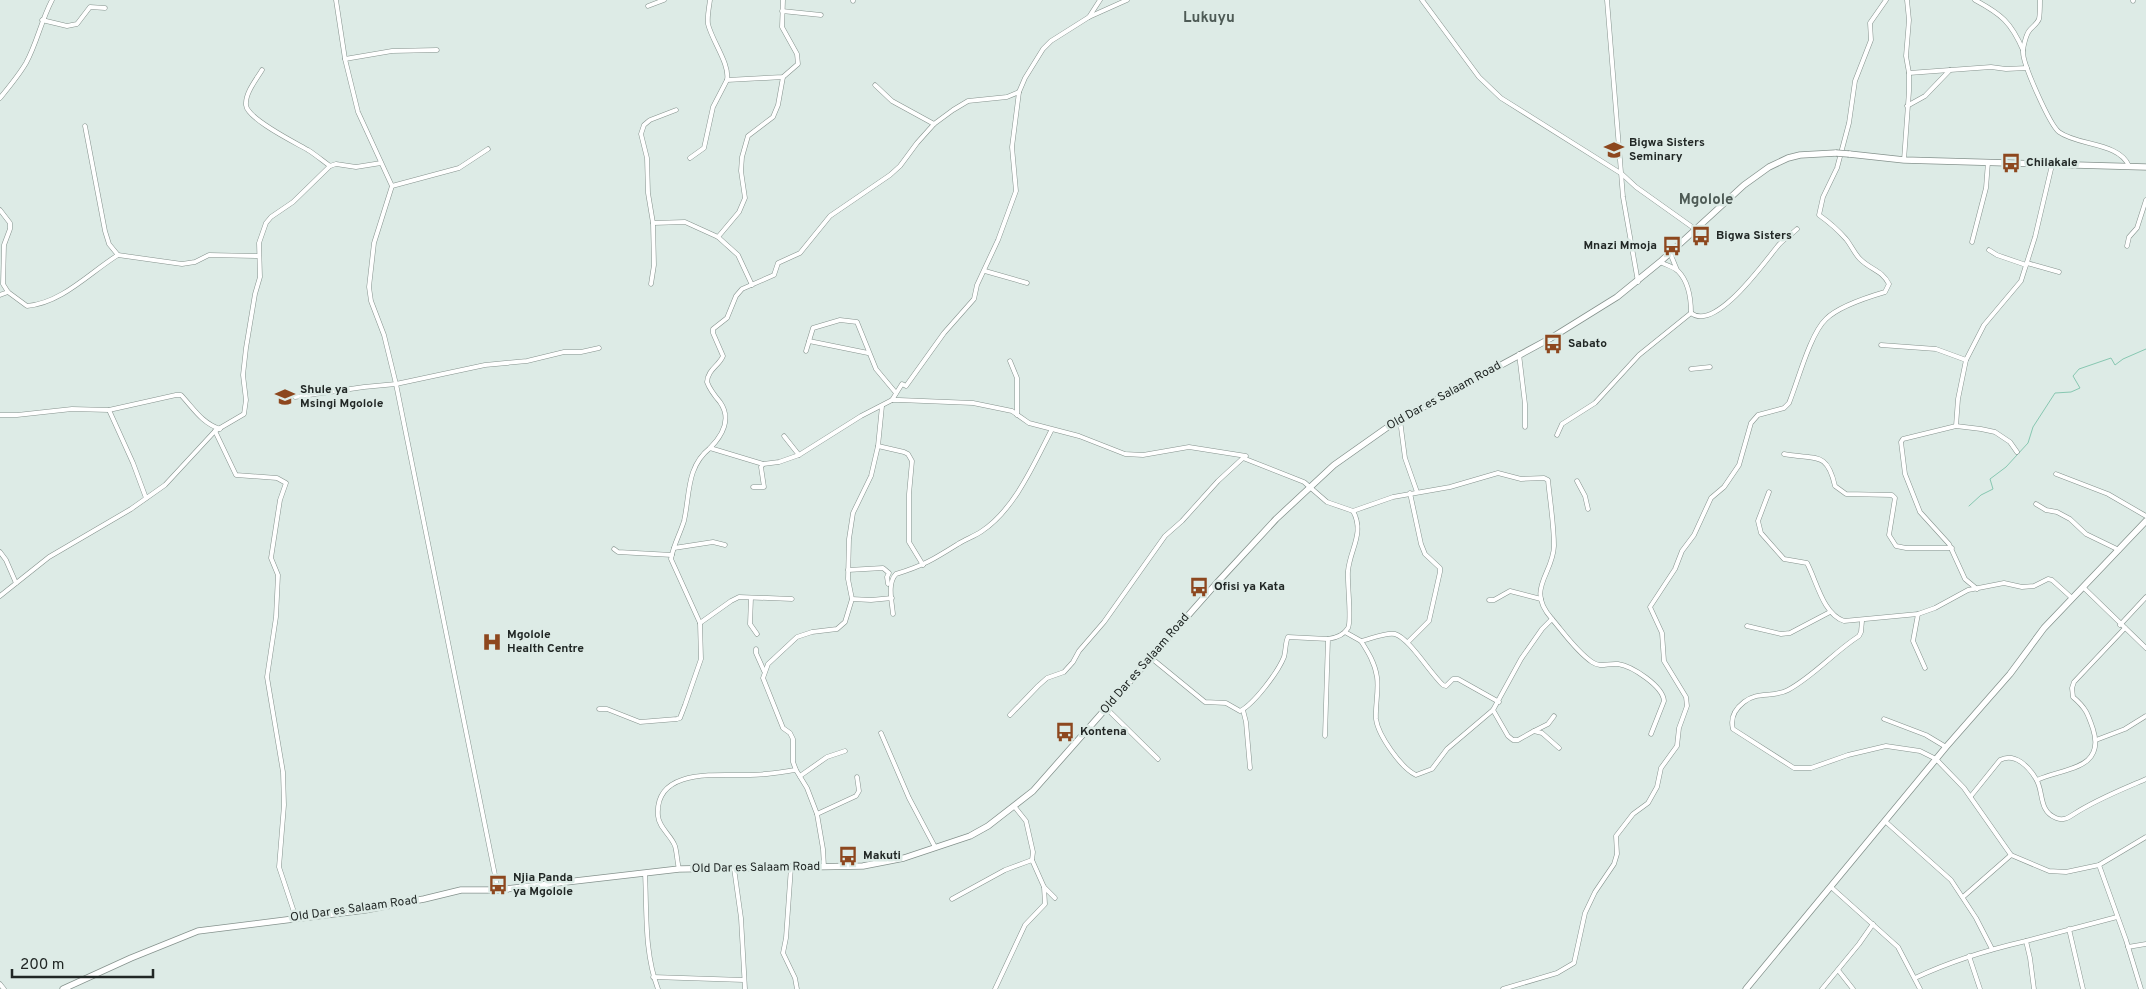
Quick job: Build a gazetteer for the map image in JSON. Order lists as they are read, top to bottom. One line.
{"streets":{"street":["Old Dar es Salaam Road"]},"districts":["Lukuyu","Mgolole"],"places":{"school or university":["Bigwa Sisters Seminary","Shule ya Msingi Mgolole"],"bus stop":["Chilakale","Bigwa Sisters","Mnazi Mmoja","Sabato","Ofisi ya Kata","Kontena","Makuti","Njia Panda ya Mgolole"],"hospital":["Mgolole Health Centre"]},"scale_bar":"200 m"}
